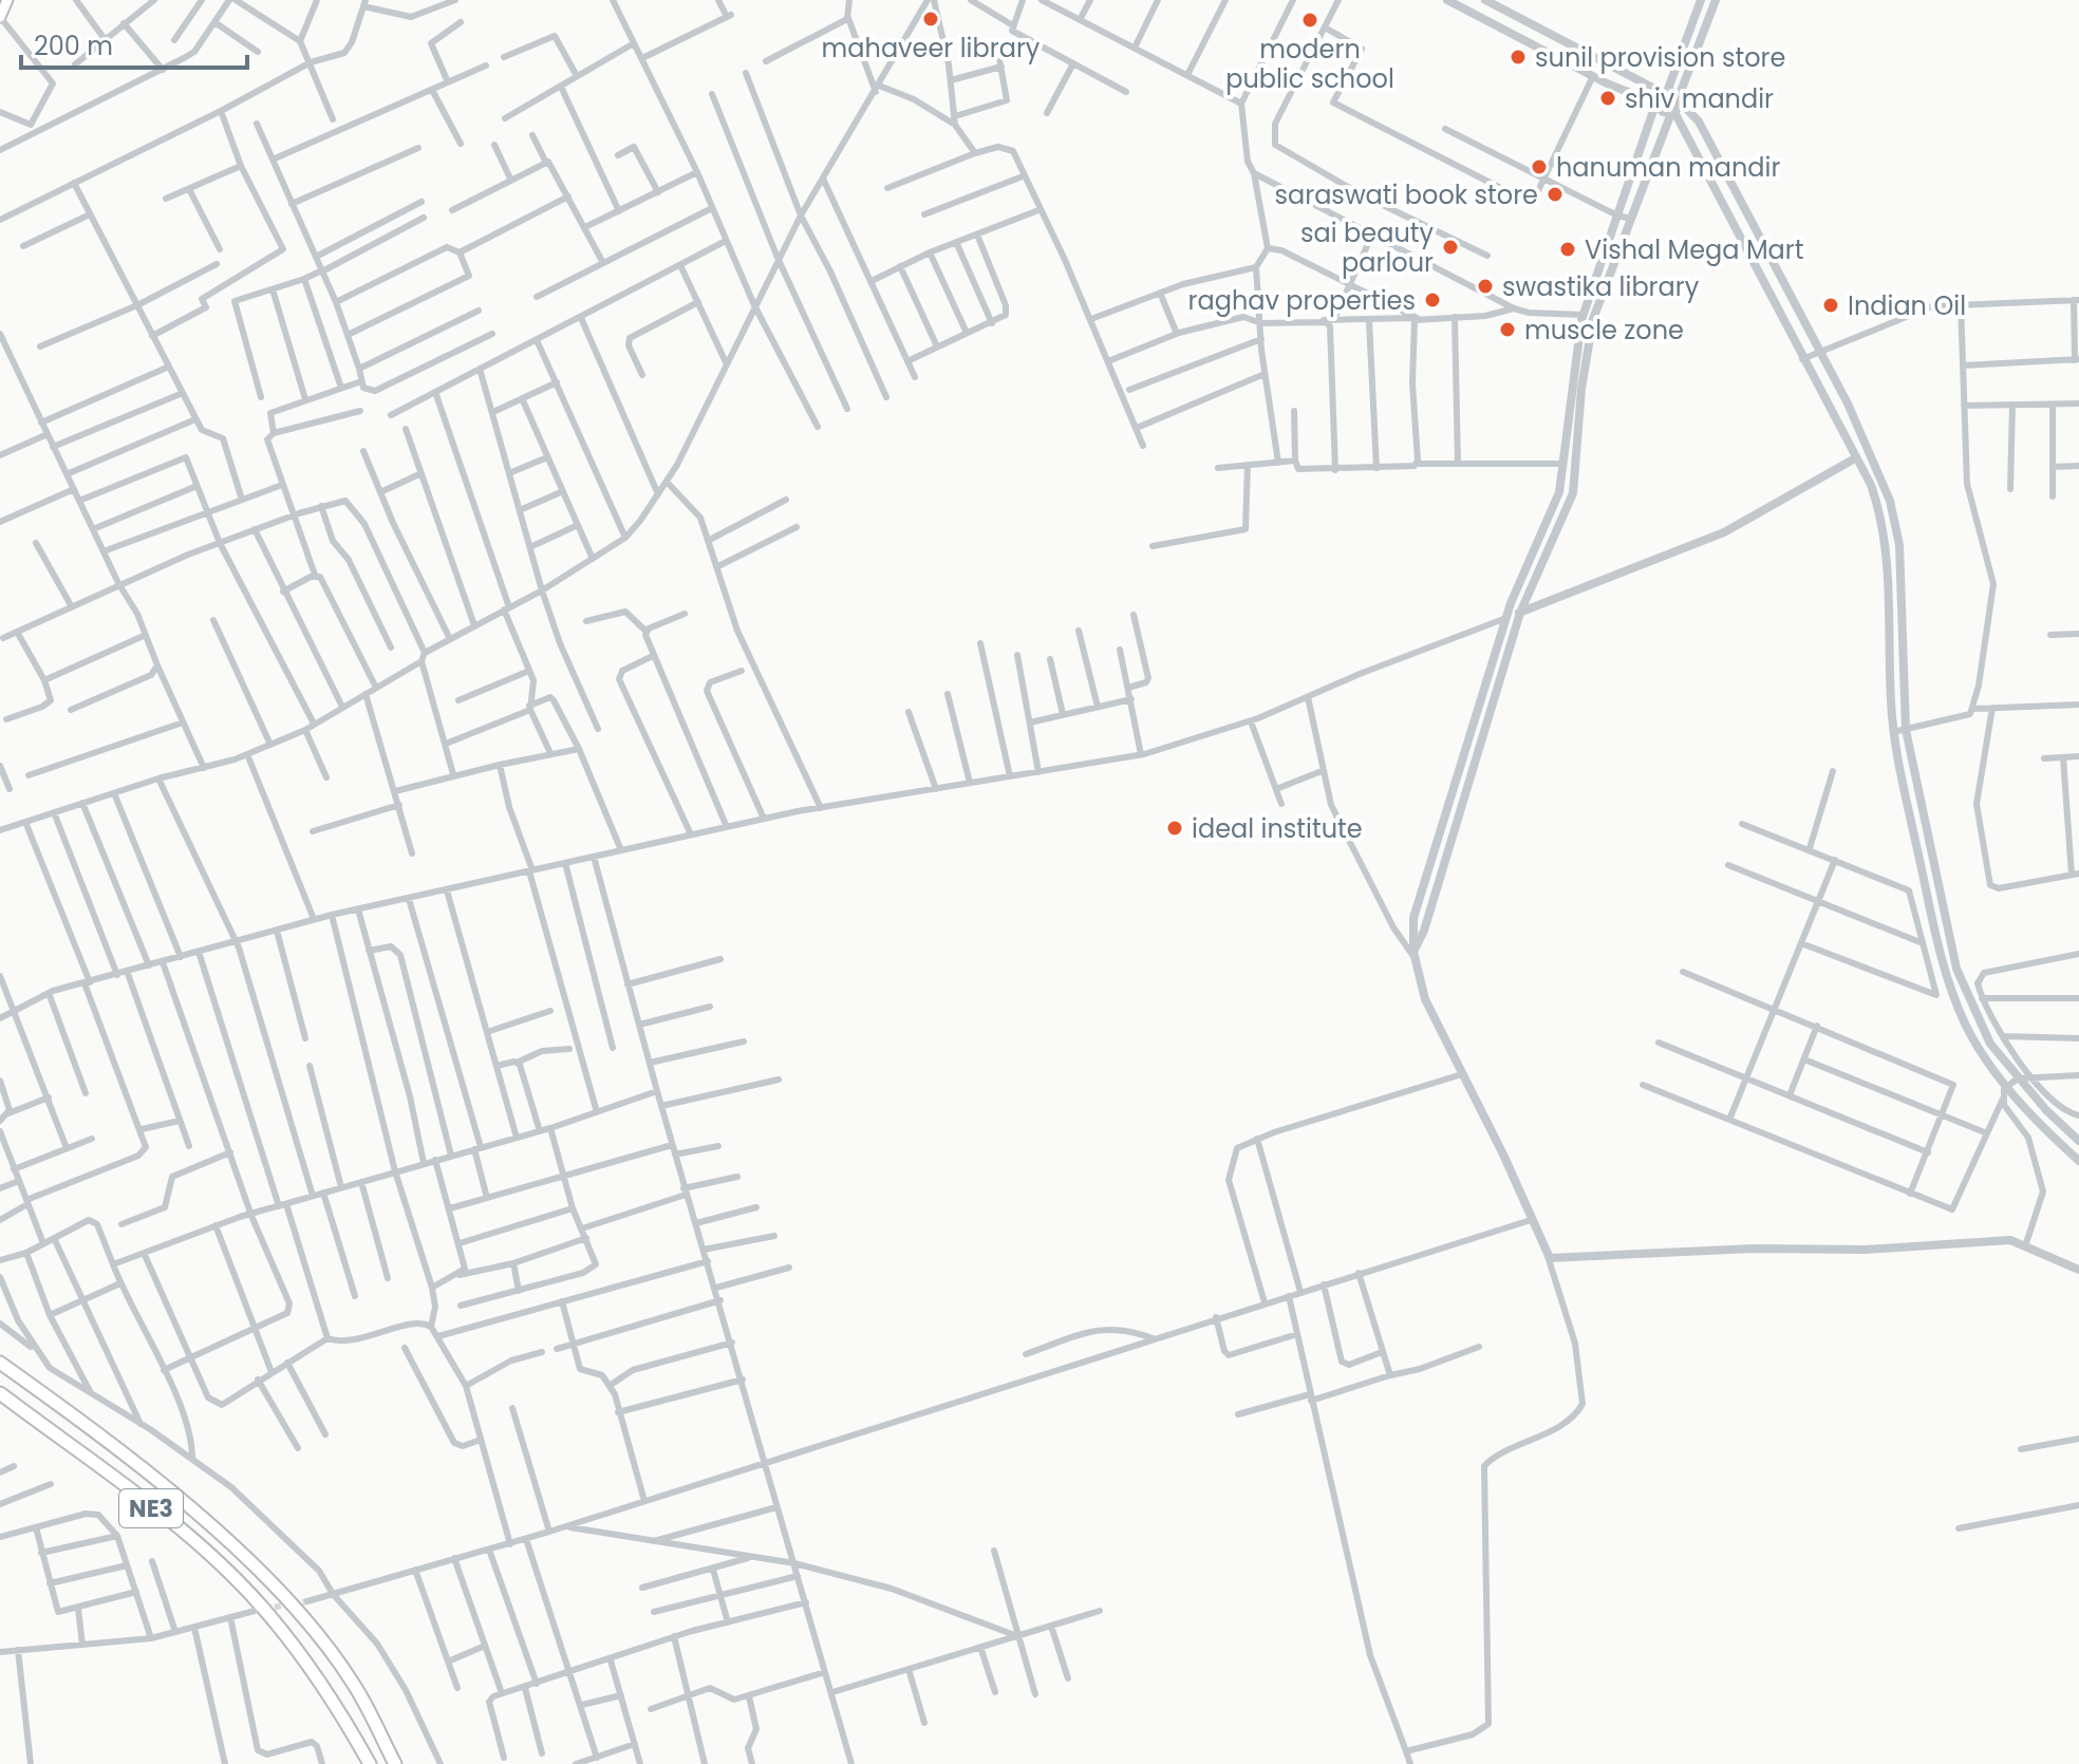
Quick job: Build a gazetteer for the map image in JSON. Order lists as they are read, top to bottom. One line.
{"streets":{"highway":["NE3"]},"places":["mahaveer library","modern public school","sunil provision store","shiv mandir","hanuman mandir","saraswati book store","sai beauty parlour","Vishal Mega Mart","swastika library","raghav properties","Indian Oil","muscle zone","ideal institute"],"scale_bar":"200 m"}
